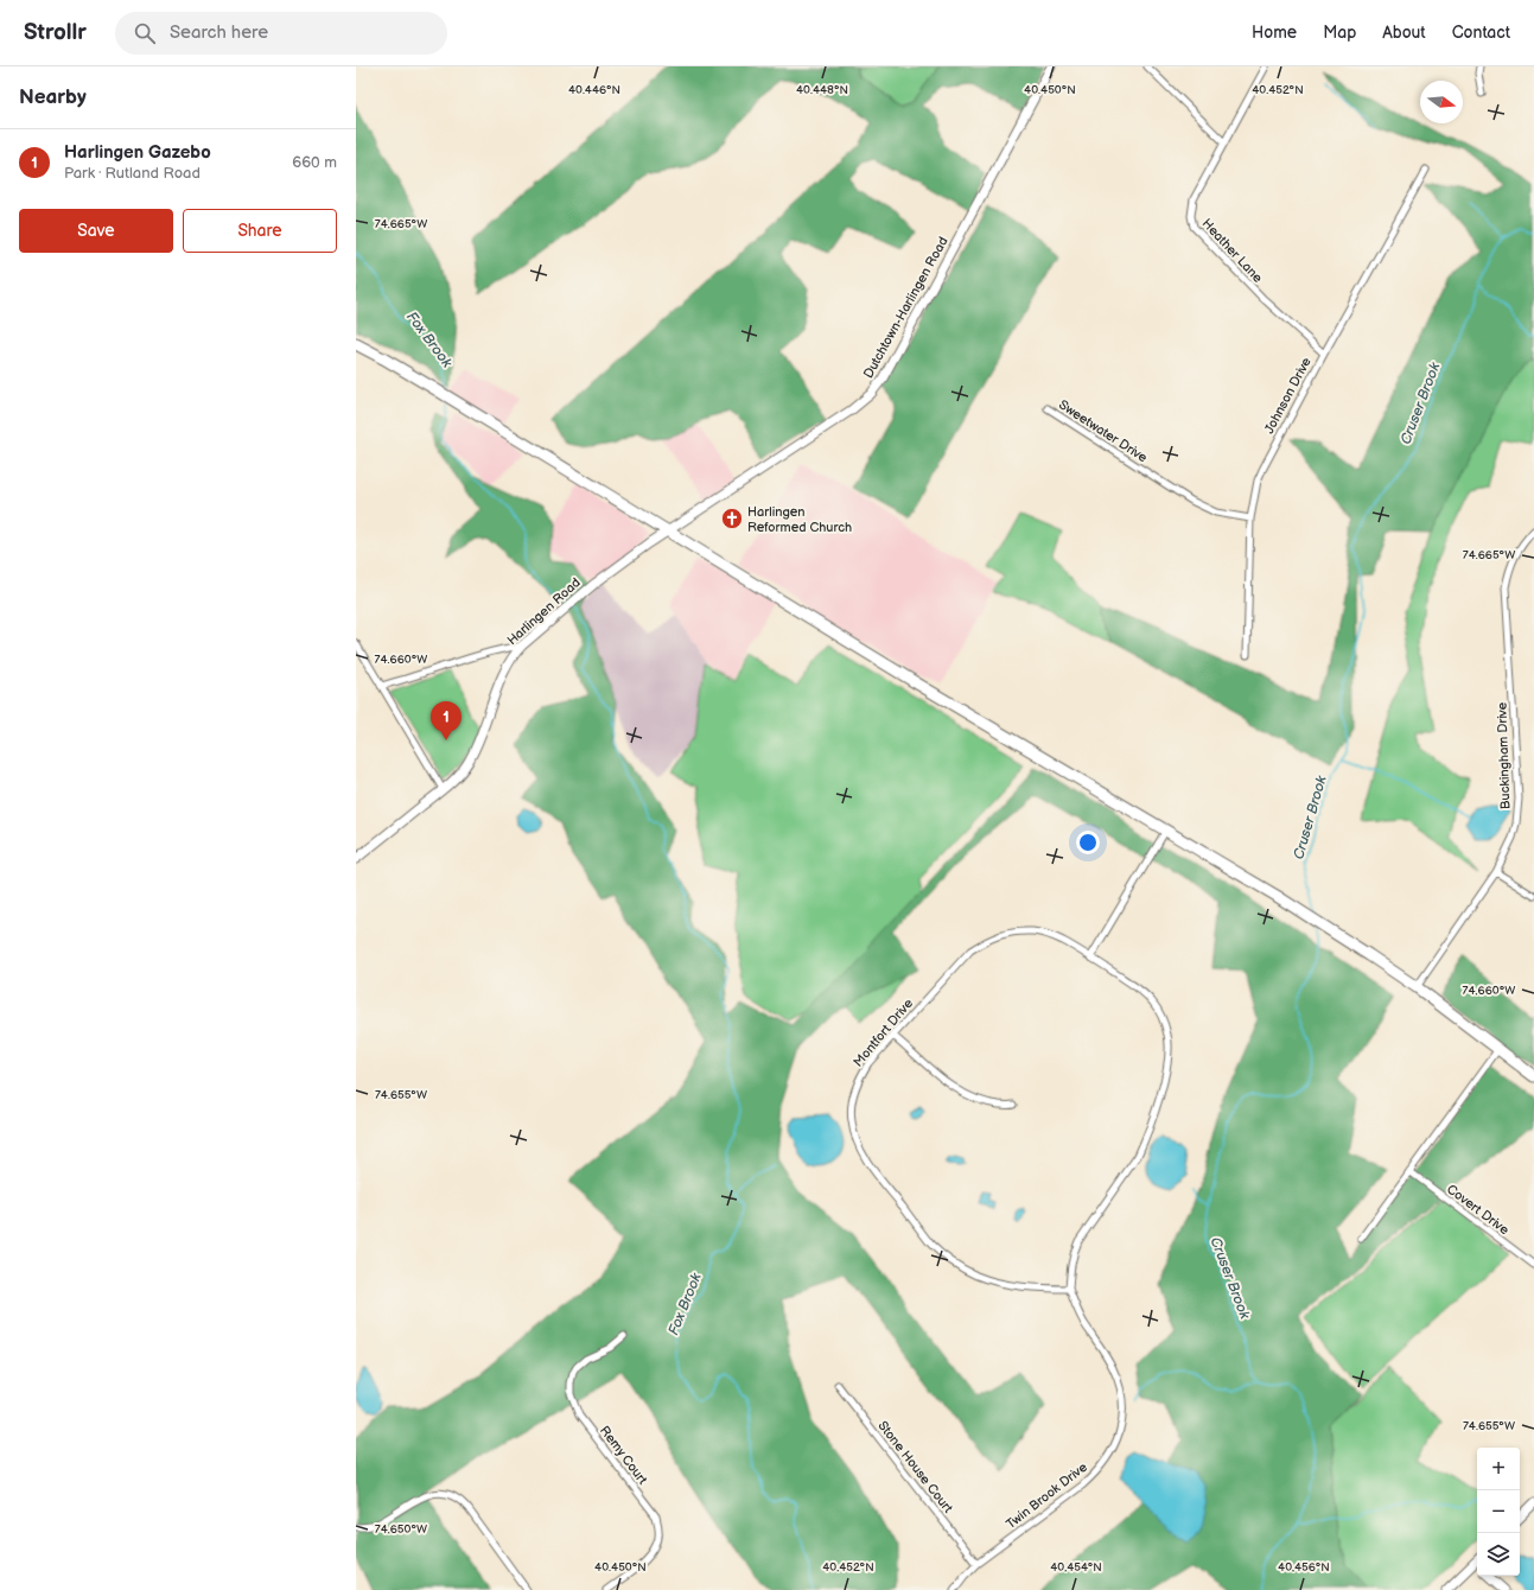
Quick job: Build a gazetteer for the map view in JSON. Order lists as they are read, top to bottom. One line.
{"streets":{"street":["Heather Lane","Dutchtown-Harlingen Road","Johnson Drive","Sweetwater Drive","Harlingen Road","Buckingham Drive","Montfort Drive","Covert Drive","Remy Court","Stone House Court","Twin Brook Drive"]},"crossings":[["Heather Lane","Johnson Drive"],["Dutchtown-Harlingen Road","Harlingen Road"],["Johnson Drive","Sweetwater Drive"],["Montfort Drive","Twin Brook Drive"],["Stone House Court","Twin Brook Drive"]],"water":["Fox Brook","Cruser Brook"],"places":{"church":["Harlingen Reformed Church"]},"north":"right","page":{"header":"Strollr","search":"Search here","nav":["Home","Map","About","Contact"],"heading":"Nearby","list":[{"mark":"1","name":"Harlingen Gazebo","note":"Park · Rutland Road","value":"660 m"}],"buttons":["Save","Share"],"pins":"1","map_buttons":["+","−"]},"coordinates":["40.446°N","40.448°N","40.450°N","40.452°N","74.665°W","74.660°W","74.655°W","74.650°W","40.454°N","40.456°N"]}
